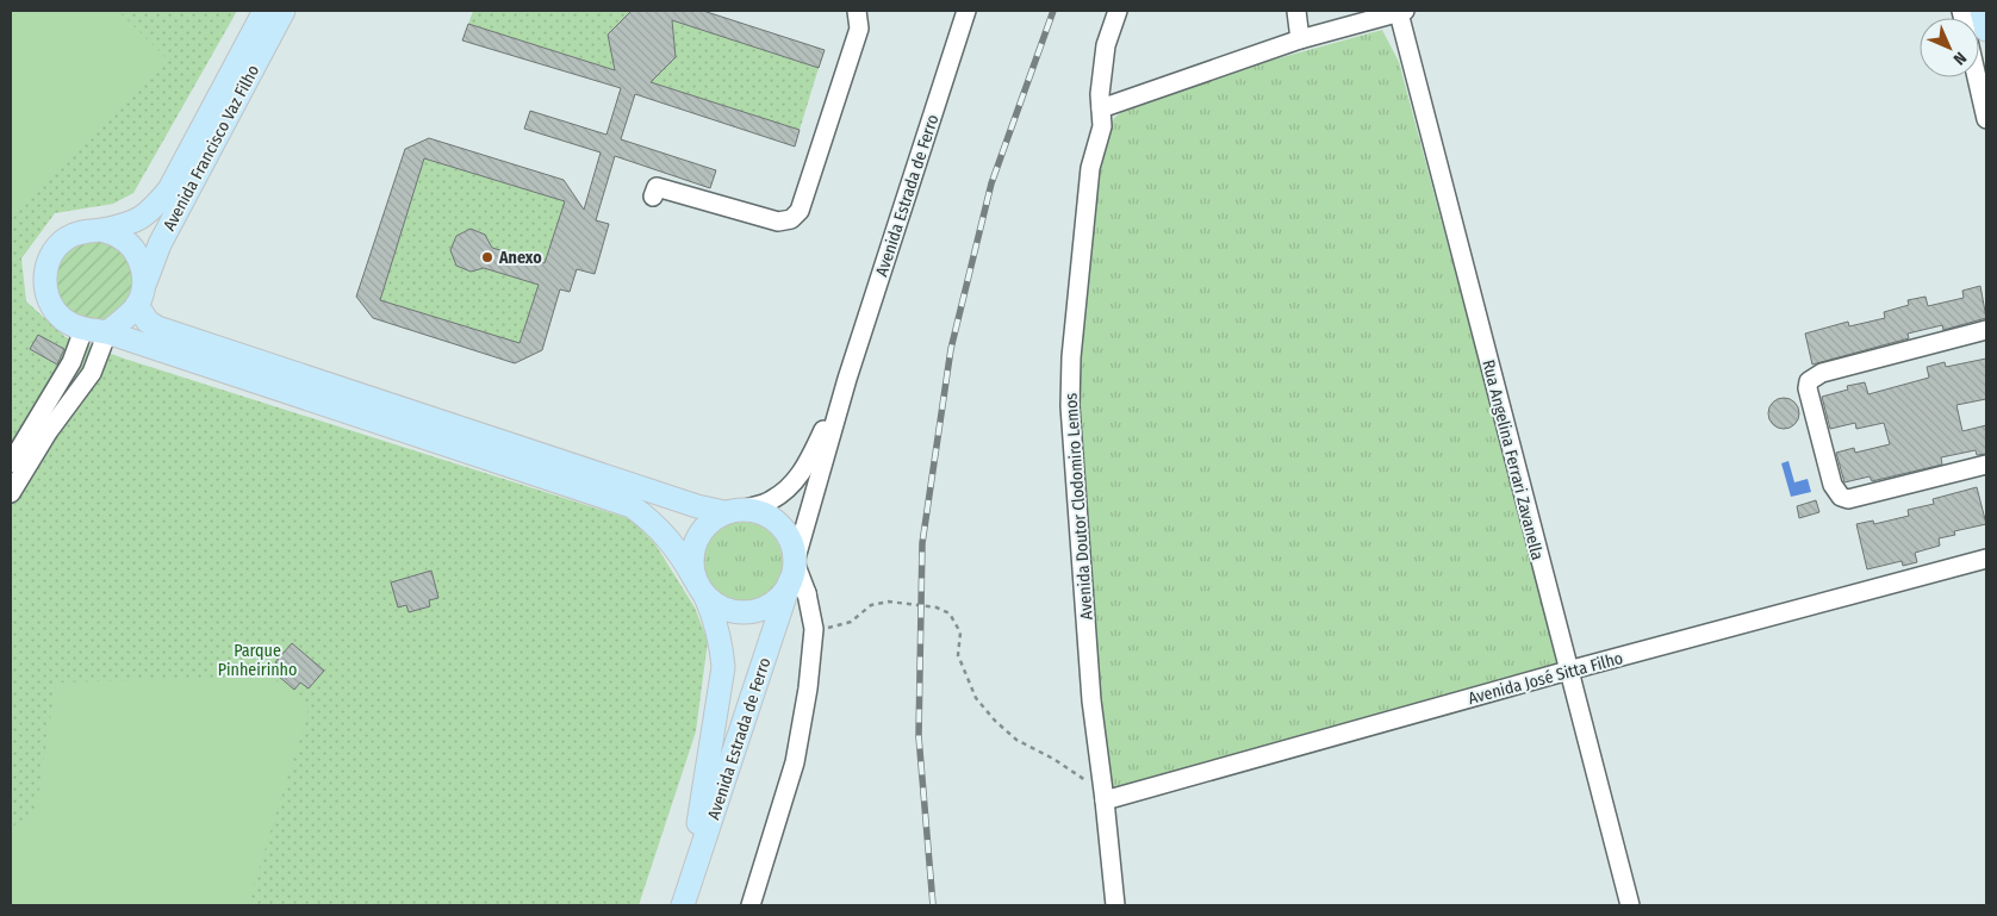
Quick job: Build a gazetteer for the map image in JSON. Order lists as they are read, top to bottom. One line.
{"streets":{"main road":["Avenida Francisco Vaz Filho","Avenida Estrada de Ferro"],"street":["Rua Angelina Ferrari Zavanella","Avenida Doutor Clodomiro Lemos","Avenida José Sitta Filho"]},"crossings":[["Rua Angelina Ferrari Zavanella","Avenida José Sitta Filho"],["Avenida Doutor Clodomiro Lemos","Avenida José Sitta Filho"]],"parks":["Parque Pinheirinho"],"places":["Anexo"],"north":"bottom right"}
